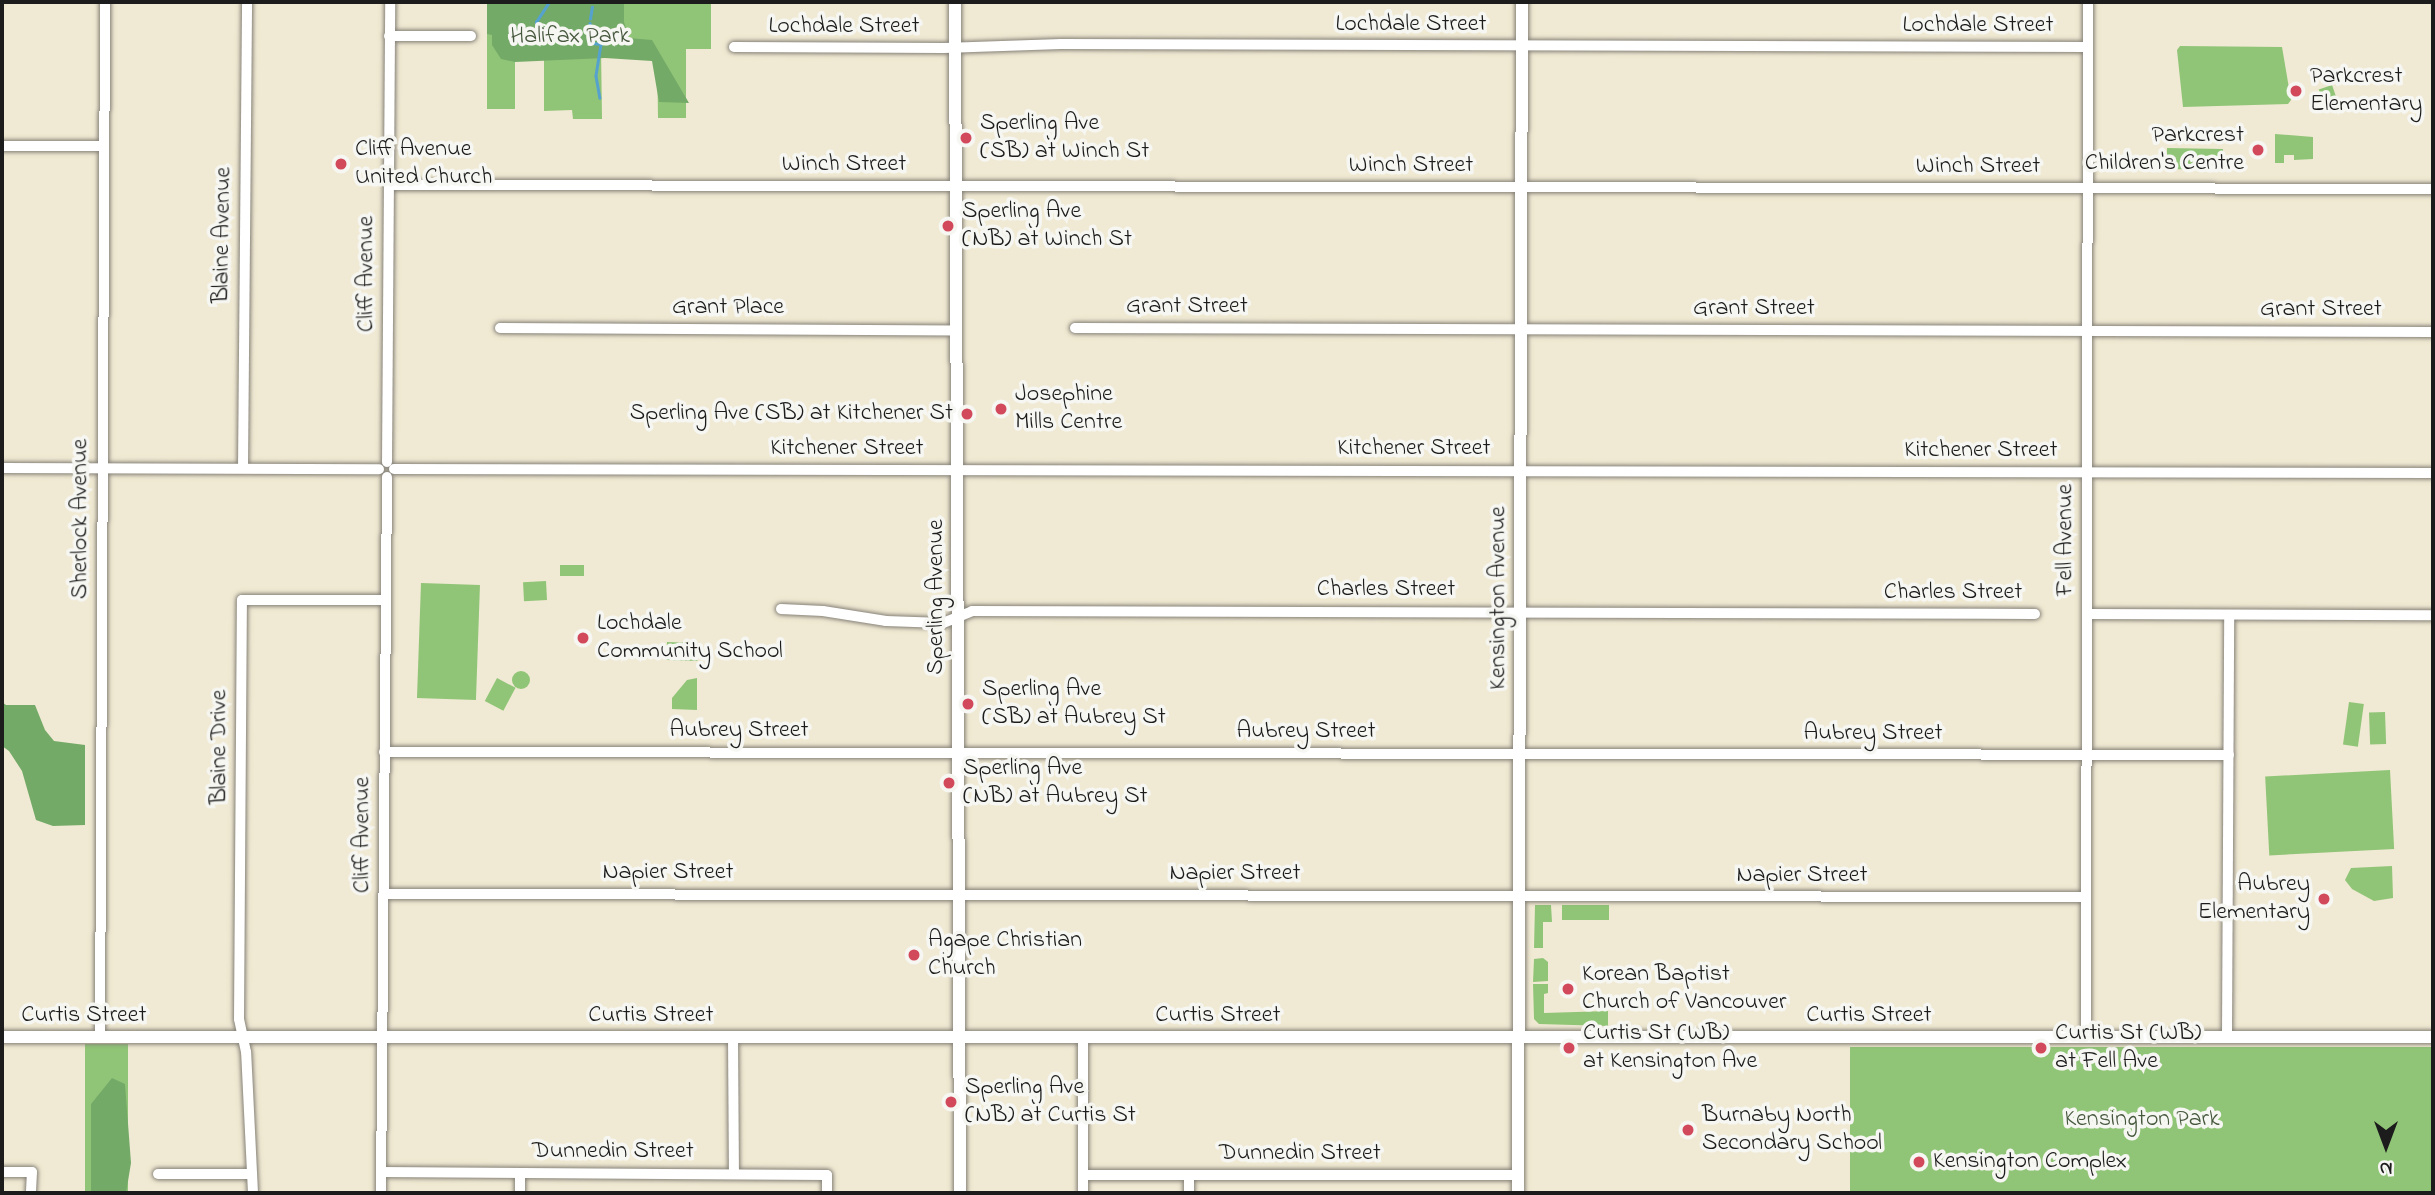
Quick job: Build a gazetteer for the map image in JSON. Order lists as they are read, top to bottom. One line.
{"streets":{"street":["Lochdale Street","Winch Street","Blaine Avenue","Cliff Avenue","Grant Street","Grant Place","Kitchener Street","Sherlock Avenue","Fell Avenue","Charles Street","Sperling Avenue","Kensington Avenue","Aubrey Street","Blaine Drive","Napier Street","Curtis Street","Dunnedin Street"]},"crossings":[["Lochdale Street","Fell Avenue"],["Lochdale Street","Sperling Avenue"],["Lochdale Street","Kensington Avenue"],["Winch Street","Cliff Avenue"],["Winch Street","Fell Avenue"],["Winch Street","Sperling Avenue"],["Winch Street","Kensington Avenue"],["Blaine Avenue","Kitchener Street"],["Cliff Avenue","Kitchener Street"],["Cliff Avenue","Aubrey Street"],["Cliff Avenue","Blaine Drive"],["Cliff Avenue","Napier Street"],["Cliff Avenue","Curtis Street"],["Cliff Avenue","Dunnedin Street"],["Grant Street","Fell Avenue"],["Grant Street","Kensington Avenue"],["Grant Place","Sperling Avenue"],["Kitchener Street","Sherlock Avenue"],["Kitchener Street","Fell Avenue"],["Kitchener Street","Sperling Avenue"],["Kitchener Street","Kensington Avenue"],["Sherlock Avenue","Curtis Street"],["Fell Avenue","Aubrey Street"],["Fell Avenue","Napier Street"],["Fell Avenue","Curtis Street"],["Charles Street","Sperling Avenue"],["Charles Street","Kensington Avenue"],["Sperling Avenue","Aubrey Street"],["Sperling Avenue","Napier Street"],["Sperling Avenue","Curtis Street"],["Kensington Avenue","Aubrey Street"],["Kensington Avenue","Napier Street"],["Kensington Avenue","Curtis Street"],["Kensington Avenue","Dunnedin Street"],["Blaine Drive","Curtis Street"]],"parks":["Halifax Park","Kensington Park"],"places":["Parkcrest Elementary","Sperling Ave (SB) at Winch St","Parkcrest Children's Centre","Cliff Avenue United Church","Sperling Ave (NB) at Winch St","Josephine Mills Centre","Sperling Ave (SB) at Kitchener St","Lochdale Community School","Sperling Ave (SB) at Aubrey St","Sperling Ave (NB) at Aubrey St","Aubrey Elementary","Agape Christian Church","Korean Baptist Church of Vancouver","Curtis St (WB) at Kensington Ave","Curtis St (WB) at Fell Ave","Sperling Ave (NB) at Curtis St","Burnaby North Secondary School","Kensington Complex"],"north":"bottom"}
